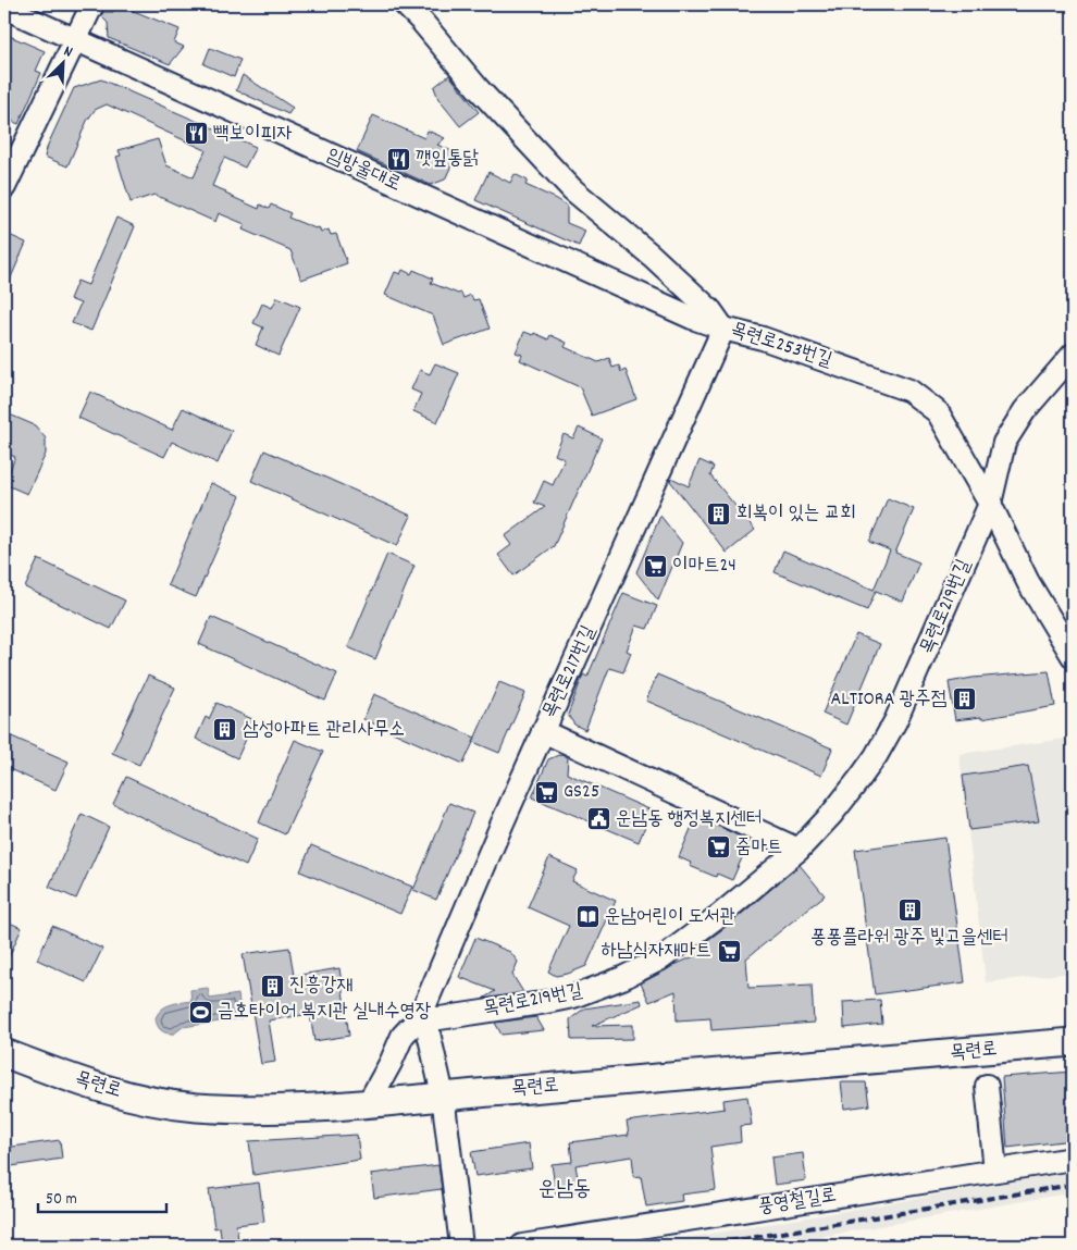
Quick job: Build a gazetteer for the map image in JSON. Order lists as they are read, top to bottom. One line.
{"streets":{"main road":["목련로"],"street":["임방울대로","목련로253번길","목련로219번길","목련로217번길","풍영철길로"]},"crossings":[["임방울대로","목련로253번길"],["임방울대로","목련로217번길"],["목련로253번길","목련로219번길"],["목련로253번길","목련로217번길"],["목련로219번길","목련로217번길"],["목련로217번길","목련로"]],"districts":["운남동"],"places":{"restaurant":["빽보이피자","깻잎통닭"],"building":["회복이 있는 교회","ALTIORA 광주점","삼성아파트 관리사무소","퐁퐁플라워 광주 빛고을센터","진흥강재"],"supermarket":["이마트24","GS25","줌마트","하남식자재마트"],"public building":["운남동 행정복지센터"],"library":["운남어린이 도서관"],"sports":["금호타이어 복지관 실내수영장"]},"scale_bar":"50 m","north":"top right"}
